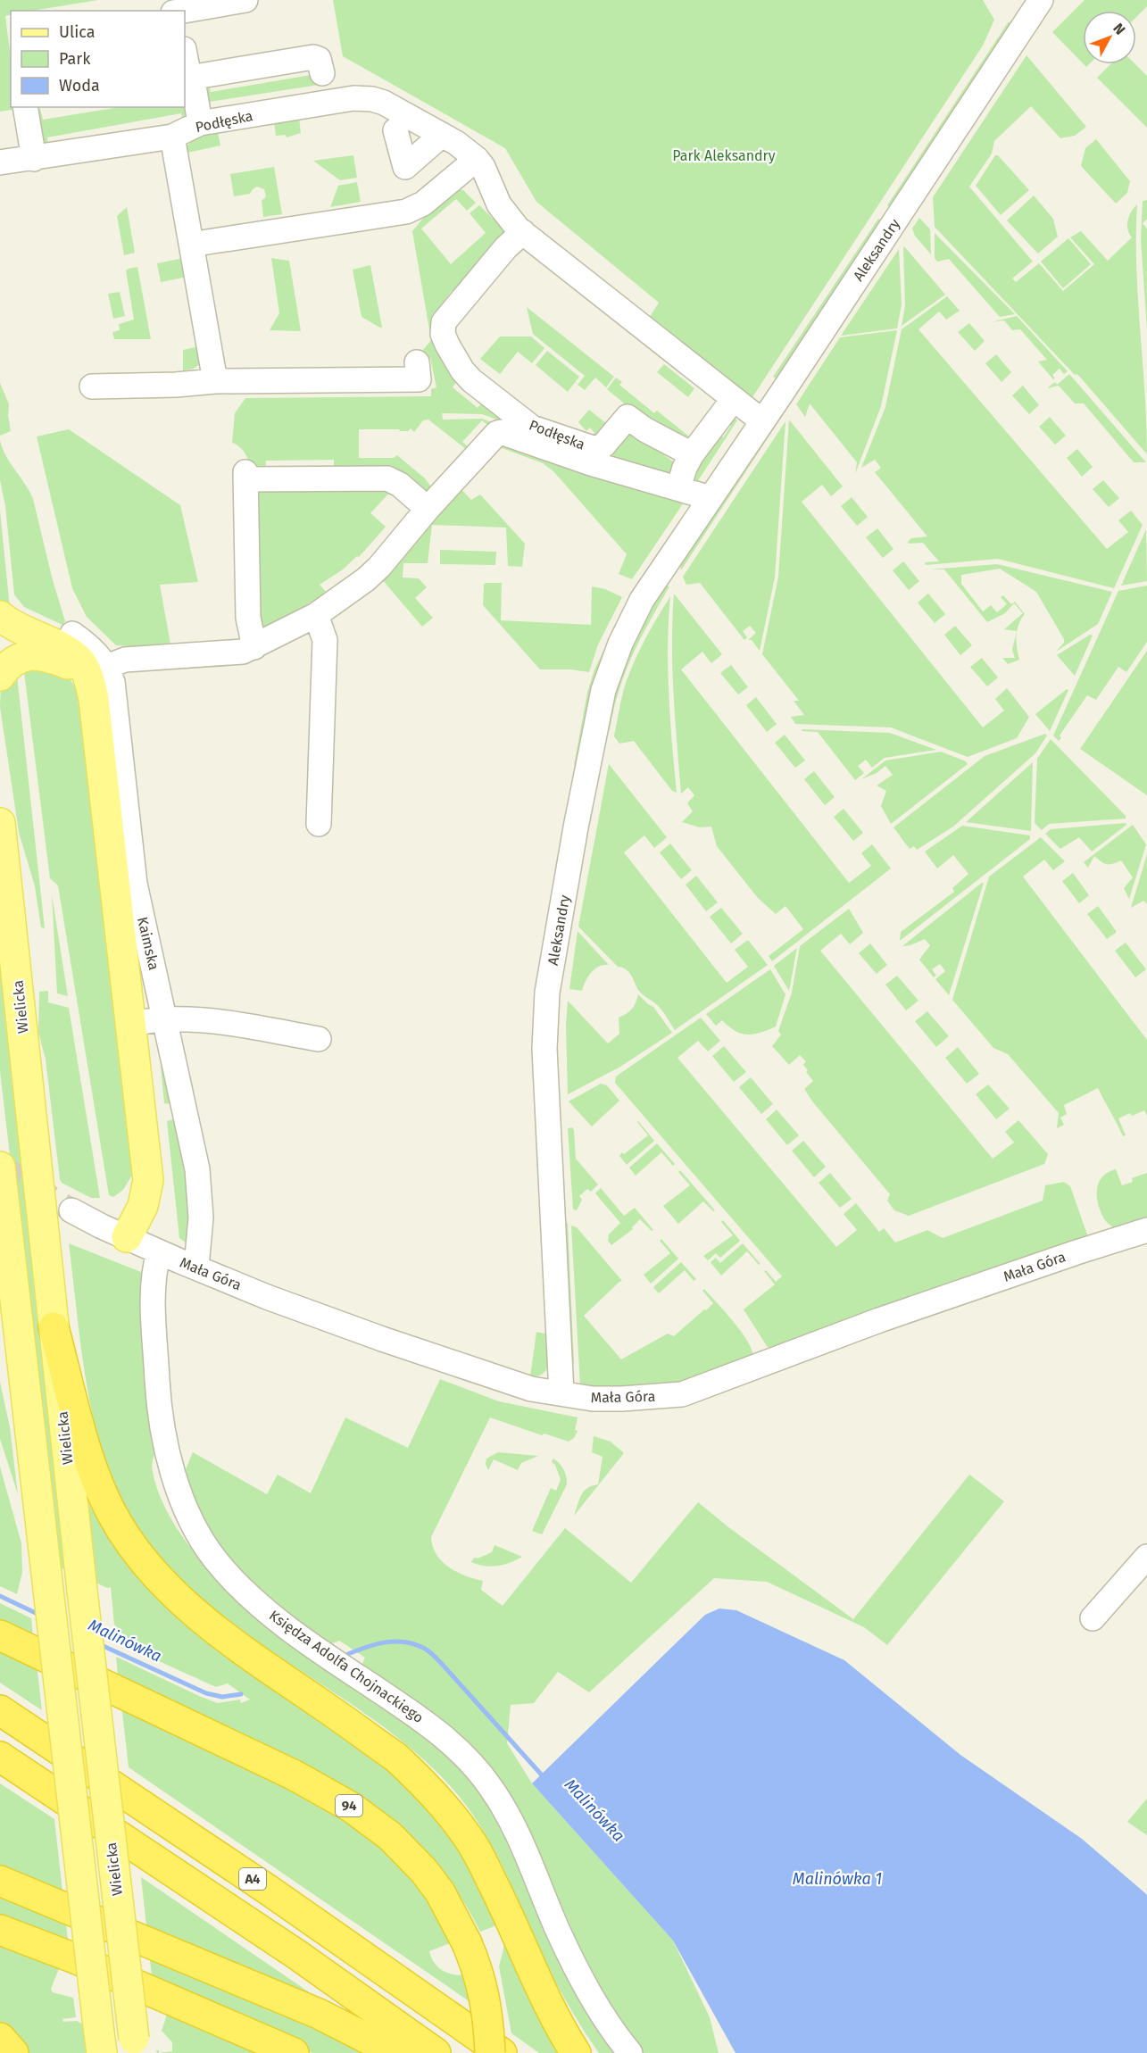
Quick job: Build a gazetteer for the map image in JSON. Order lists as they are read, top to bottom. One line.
{"streets":{"highway":["94","A4"],"main road":["Wielicka"],"street":["Podłęska","Aleksandry","Kaimska","Mała Góra","Księdza Adolfa Chojnackiego"]},"crossings":[["Podłęska","Aleksandry"],["Aleksandry","Mała Góra"],["Kaimska","Mała Góra"],["Mała Góra","Księdza Adolfa Chojnackiego"]],"water":["Malinówka","Malinówka 1"],"parks":["Park Aleksandry"],"legend":["Ulica","Park","Woda"],"north":"top right"}
